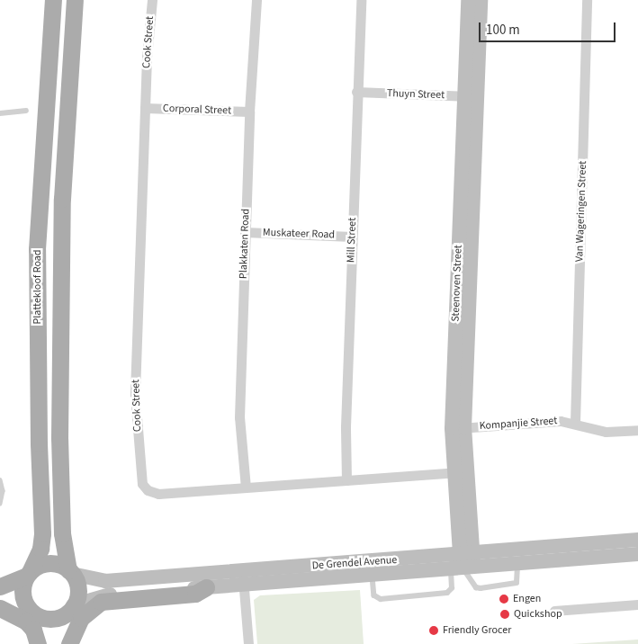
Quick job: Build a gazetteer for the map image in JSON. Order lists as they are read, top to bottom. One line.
{"streets":{"main road":["Plattekloof Road"],"street":["Cook Street","Thuyn Street","Corporal Street","Van Wageringen Street","Muskateer Road","Mill Street","Plakkaten Road","Steenoven Street","Kompanjie Street","De Grendel Avenue"]},"crossings":[["Cook Street","Corporal Street"],["Cook Street","Mill Street"],["Cook Street","Plakkaten Road"],["Cook Street","Steenoven Street"],["Thuyn Street","Mill Street"],["Thuyn Street","Steenoven Street"],["Corporal Street","Plakkaten Road"],["Van Wageringen Street","Kompanjie Street"],["Muskateer Road","Mill Street"],["Muskateer Road","Plakkaten Road"],["Steenoven Street","Kompanjie Street"],["Steenoven Street","De Grendel Avenue"],["Plattekloof Road","De Grendel Avenue"]],"places":["Engen","Quickshop","Friendly Grocer"],"scale_bar":"100 m"}
